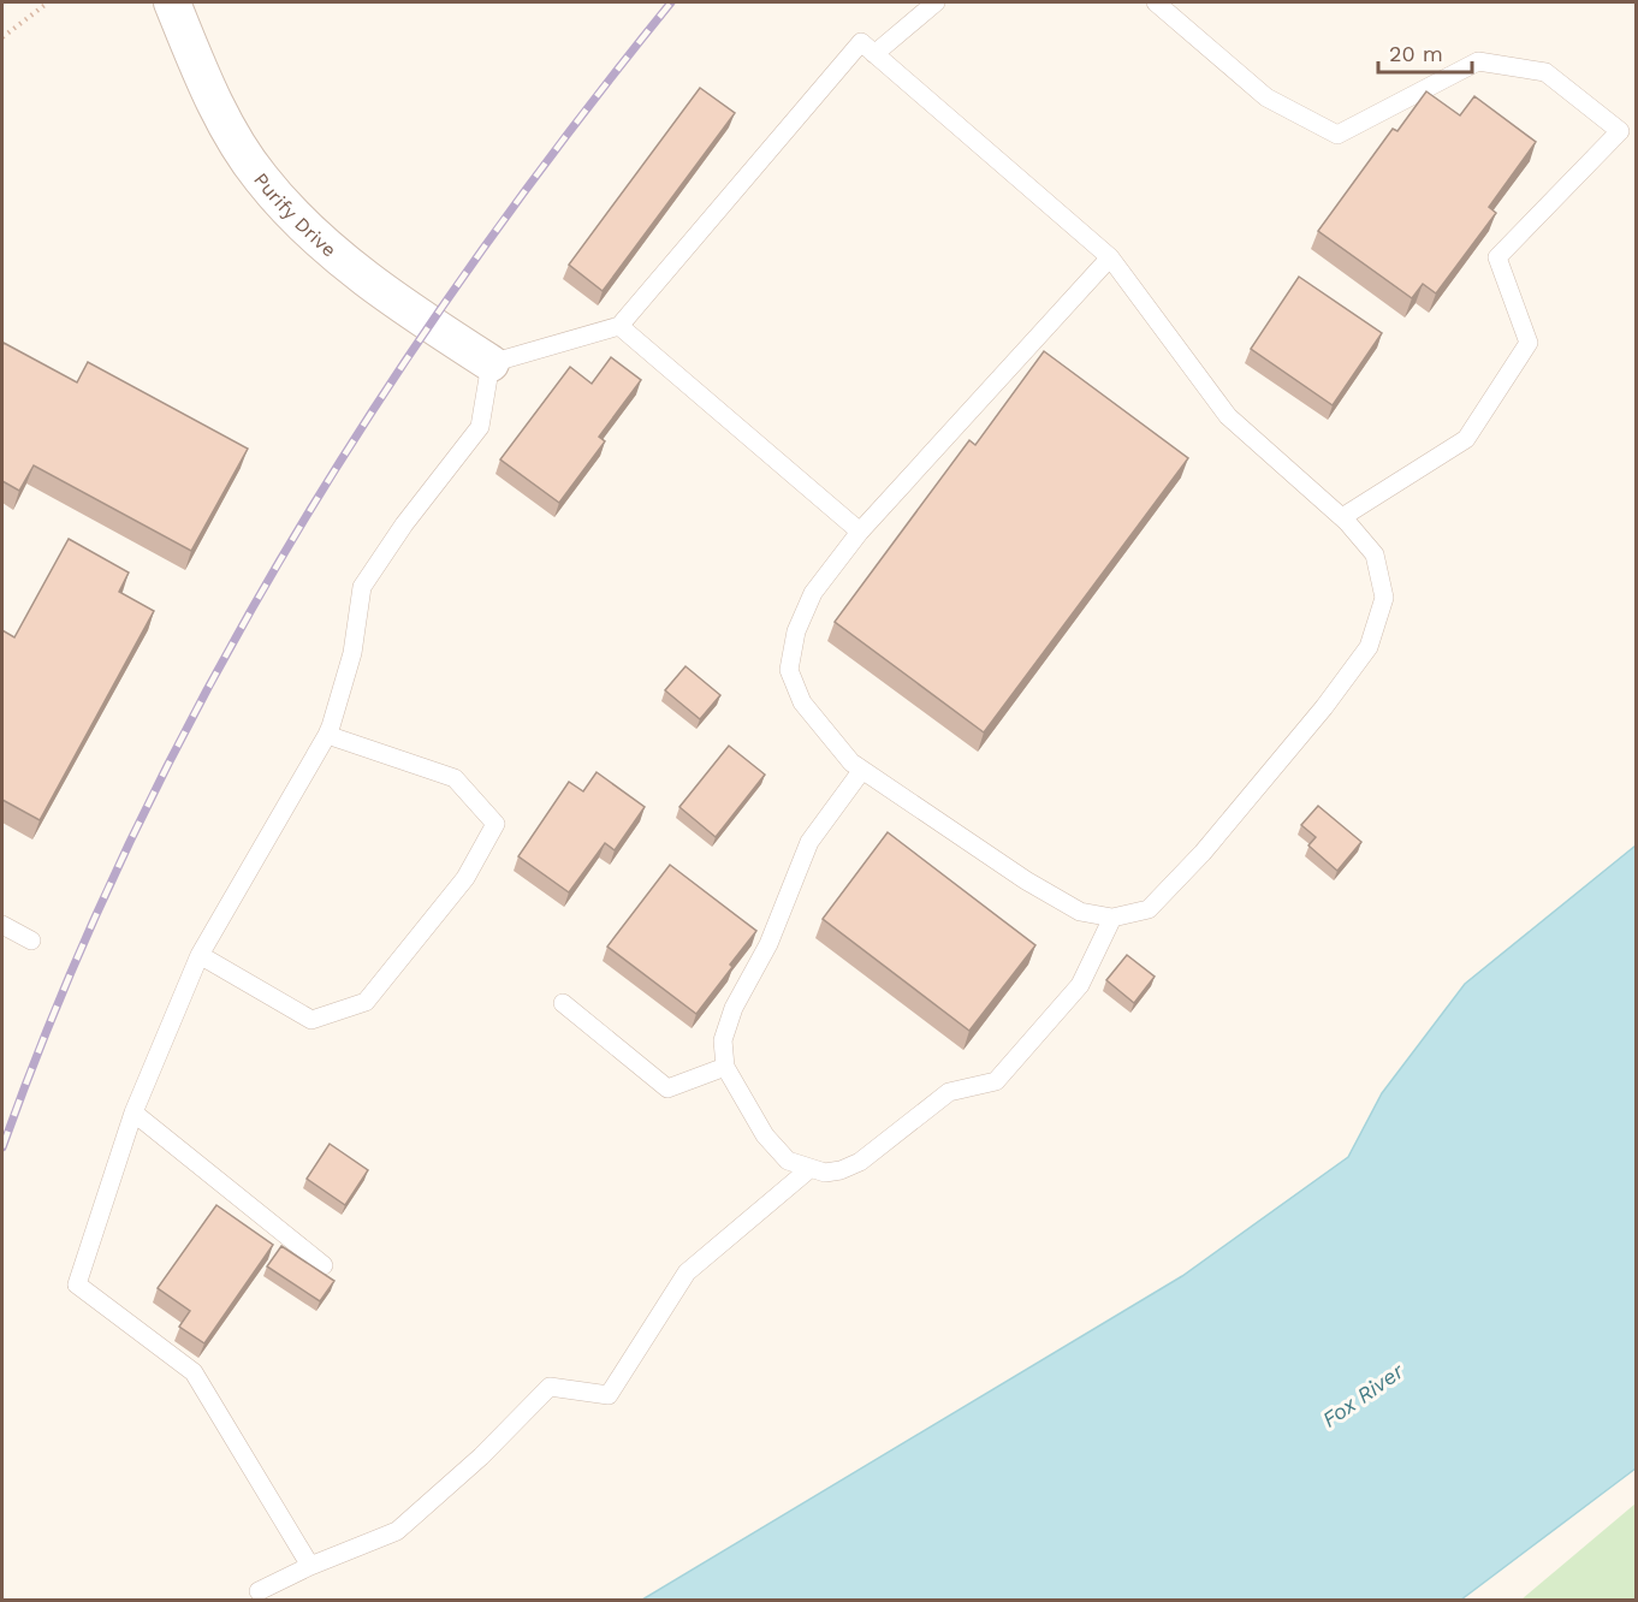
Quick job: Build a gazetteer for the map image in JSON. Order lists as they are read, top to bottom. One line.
{"streets":{"street":["Purify Drive"]},"water":["Fox River"],"scale_bar":"20 m"}
